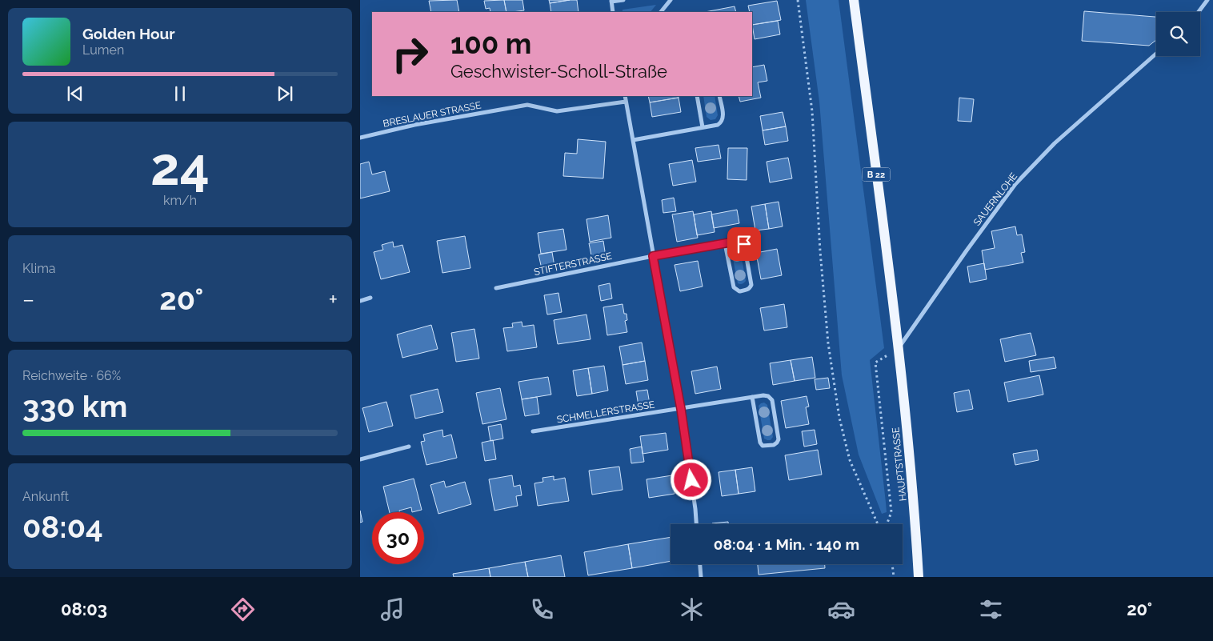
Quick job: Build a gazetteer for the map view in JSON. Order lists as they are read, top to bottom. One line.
{"streets":{"main road":["B 22","HAUPTSTRASSE"],"street":["BRESLAUER STRASSE","SAUERNLOHE","STIFTERSTRASSE","SCHMELLERSTRASSE"]},"crossings":[["B 22","SAUERNLOHE"],["B 22","HAUPTSTRASSE"],["SAUERNLOHE","HAUPTSTRASSE"]],"page":{"turn":["100 m","Geschwister-Scholl-Straße"],"song":["Golden Hour","Lumen"],"tile":[["24","km/h"],"Klima",["Reichweite · 66%","330 km"],["Ankunft","08:04"]],"heat":["−","20°","+"],"limit":"30","trip":"08:04 · 1 Min. · 140 m","tabs":["08:03","20°"]}}
